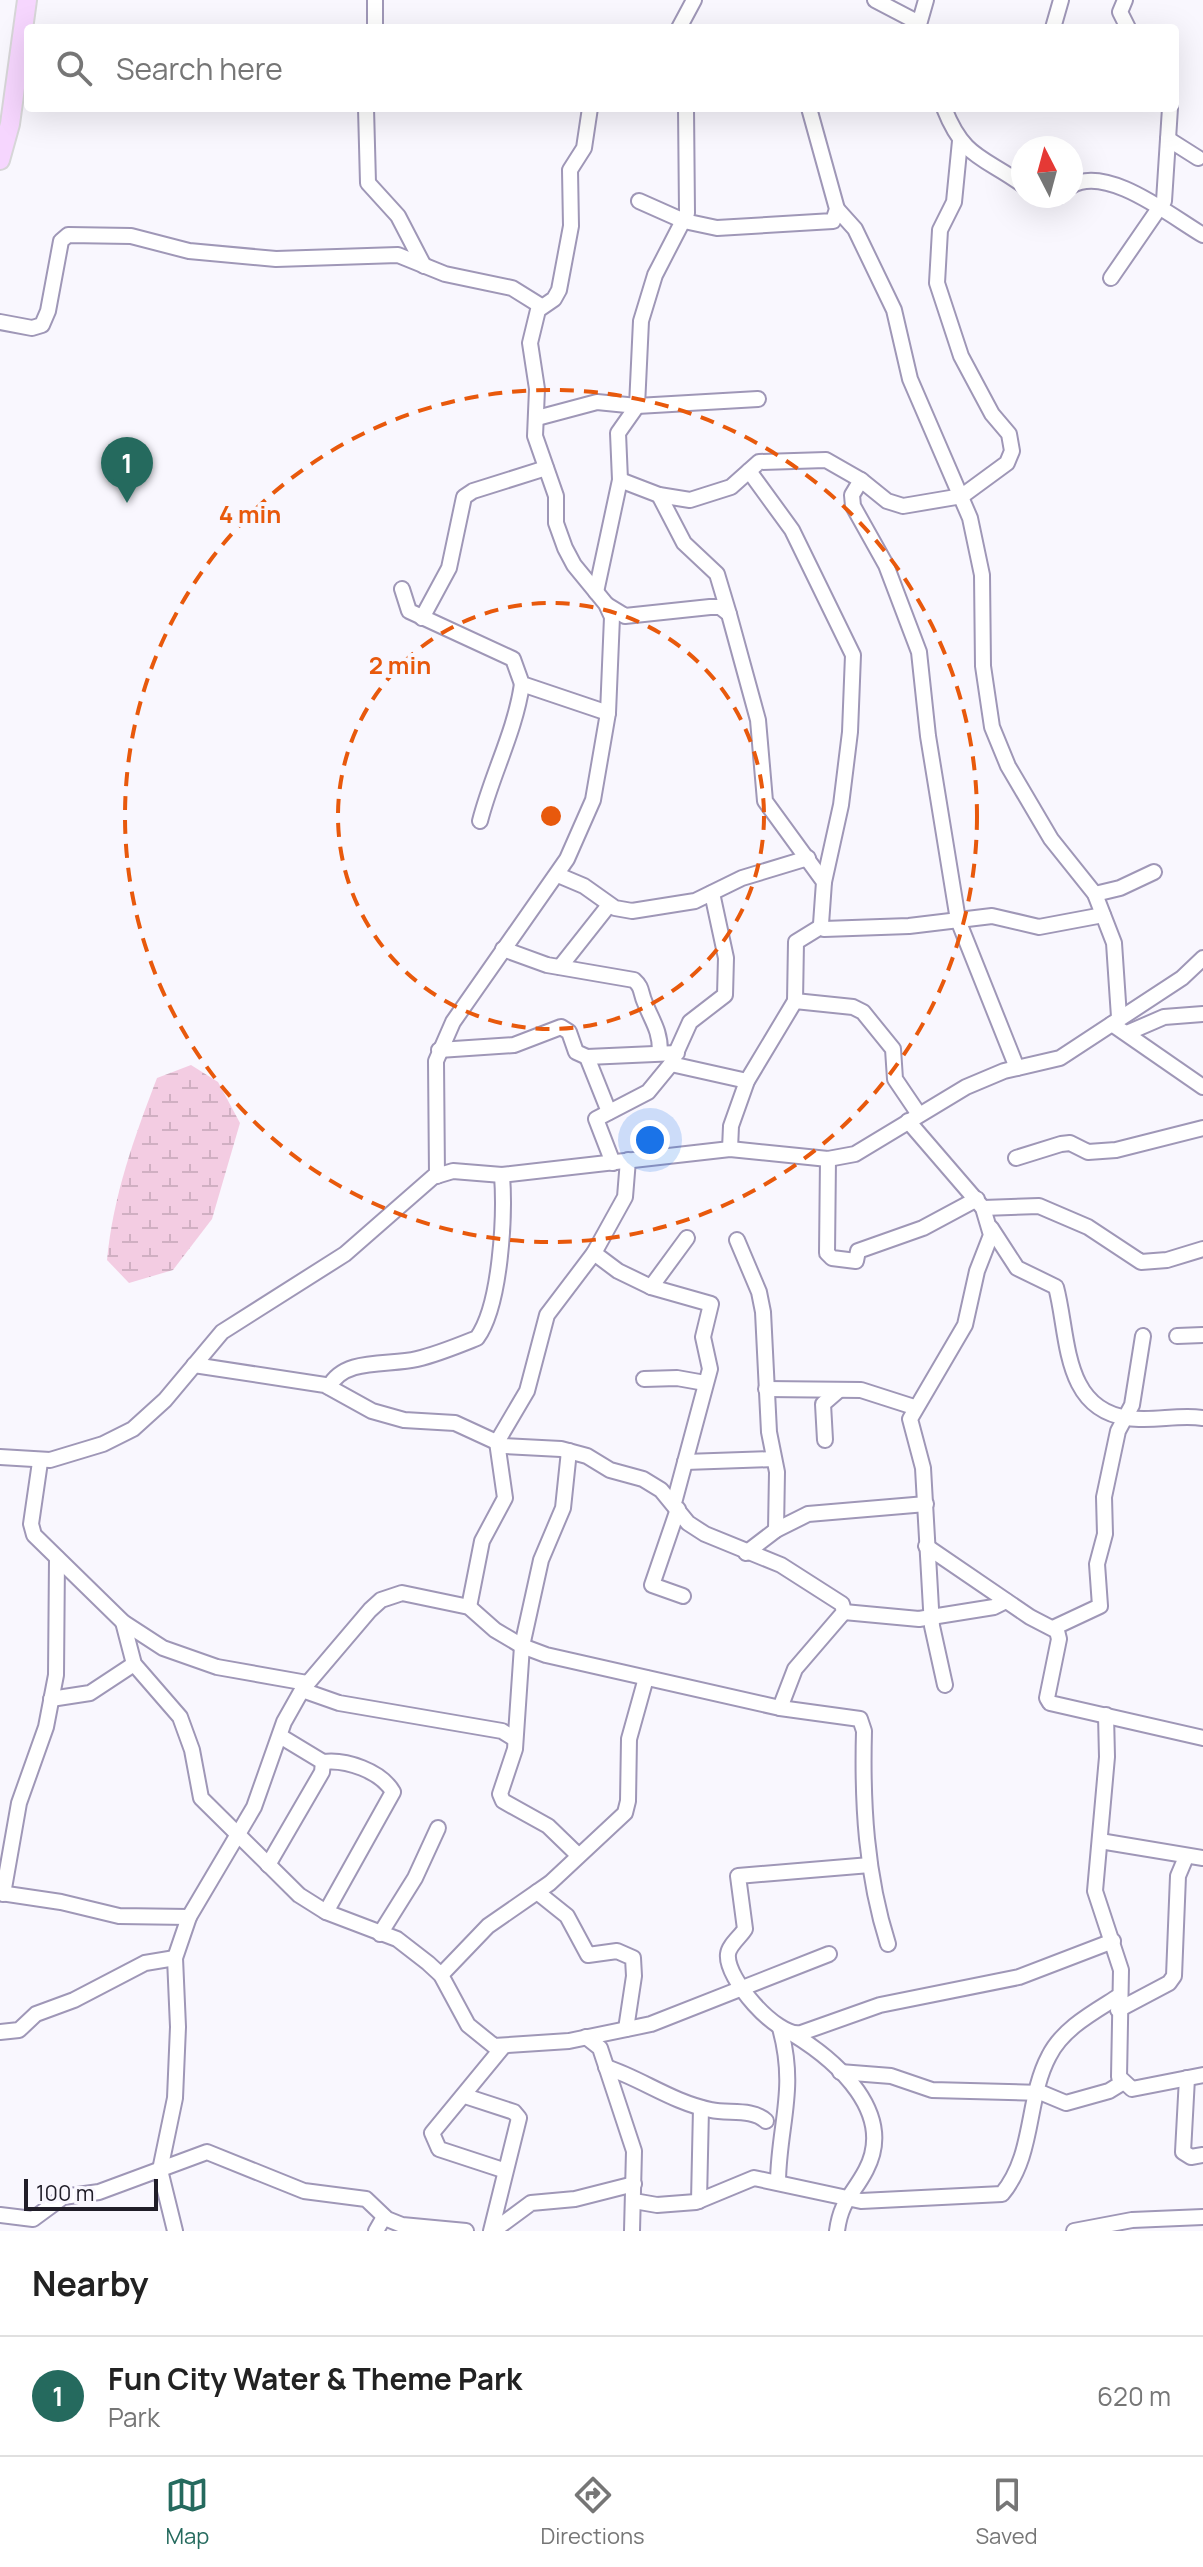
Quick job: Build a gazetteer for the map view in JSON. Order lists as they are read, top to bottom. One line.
{"scale_bar":"100 m","north":"top","page":{"search":"Search here","pins":"1","scale":"100 m","heading":"Nearby","list":[{"mark":"1","name":"Fun City Water & Theme Park","note":"Park","value":"620 m"}],"nav":["Map","Directions","Saved"]},"rings":["4 min","2 min"]}
